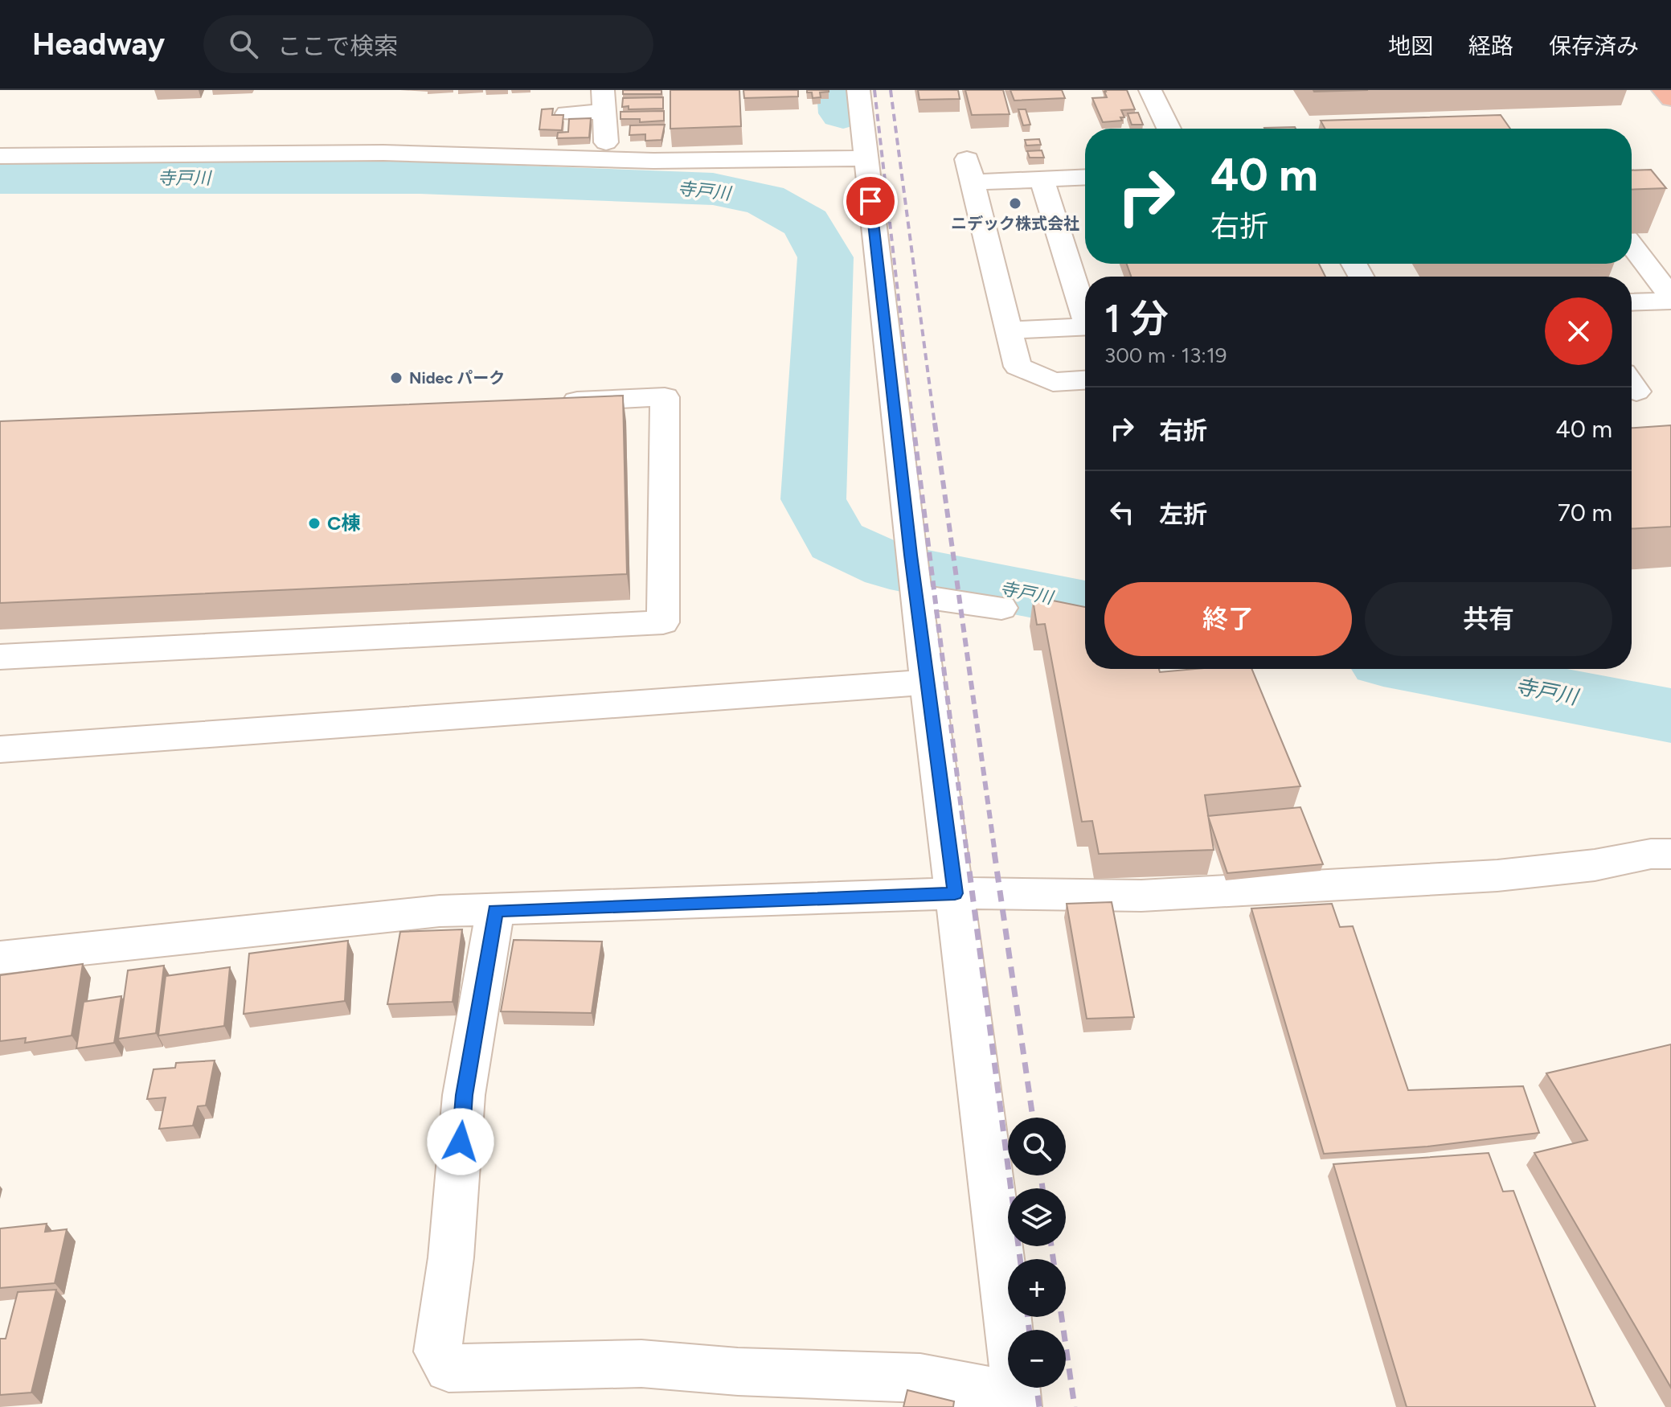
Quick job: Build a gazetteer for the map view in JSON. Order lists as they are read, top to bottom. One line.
{"water":["寺戸川"],"places":["ニデック株式会社","Nidec パーク","C棟"],"page":{"header":"Headway","search":"ここで検索","nav":["地図","経路","保存済み"],"turn":["40 m","右折"],"heading":["1 分","300 m · 13:19"],"list":[{"name":"右折","value":"40 m"},{"name":"左折","value":"70 m"}],"buttons":["終了","共有"],"map_buttons":["+","−"]}}
